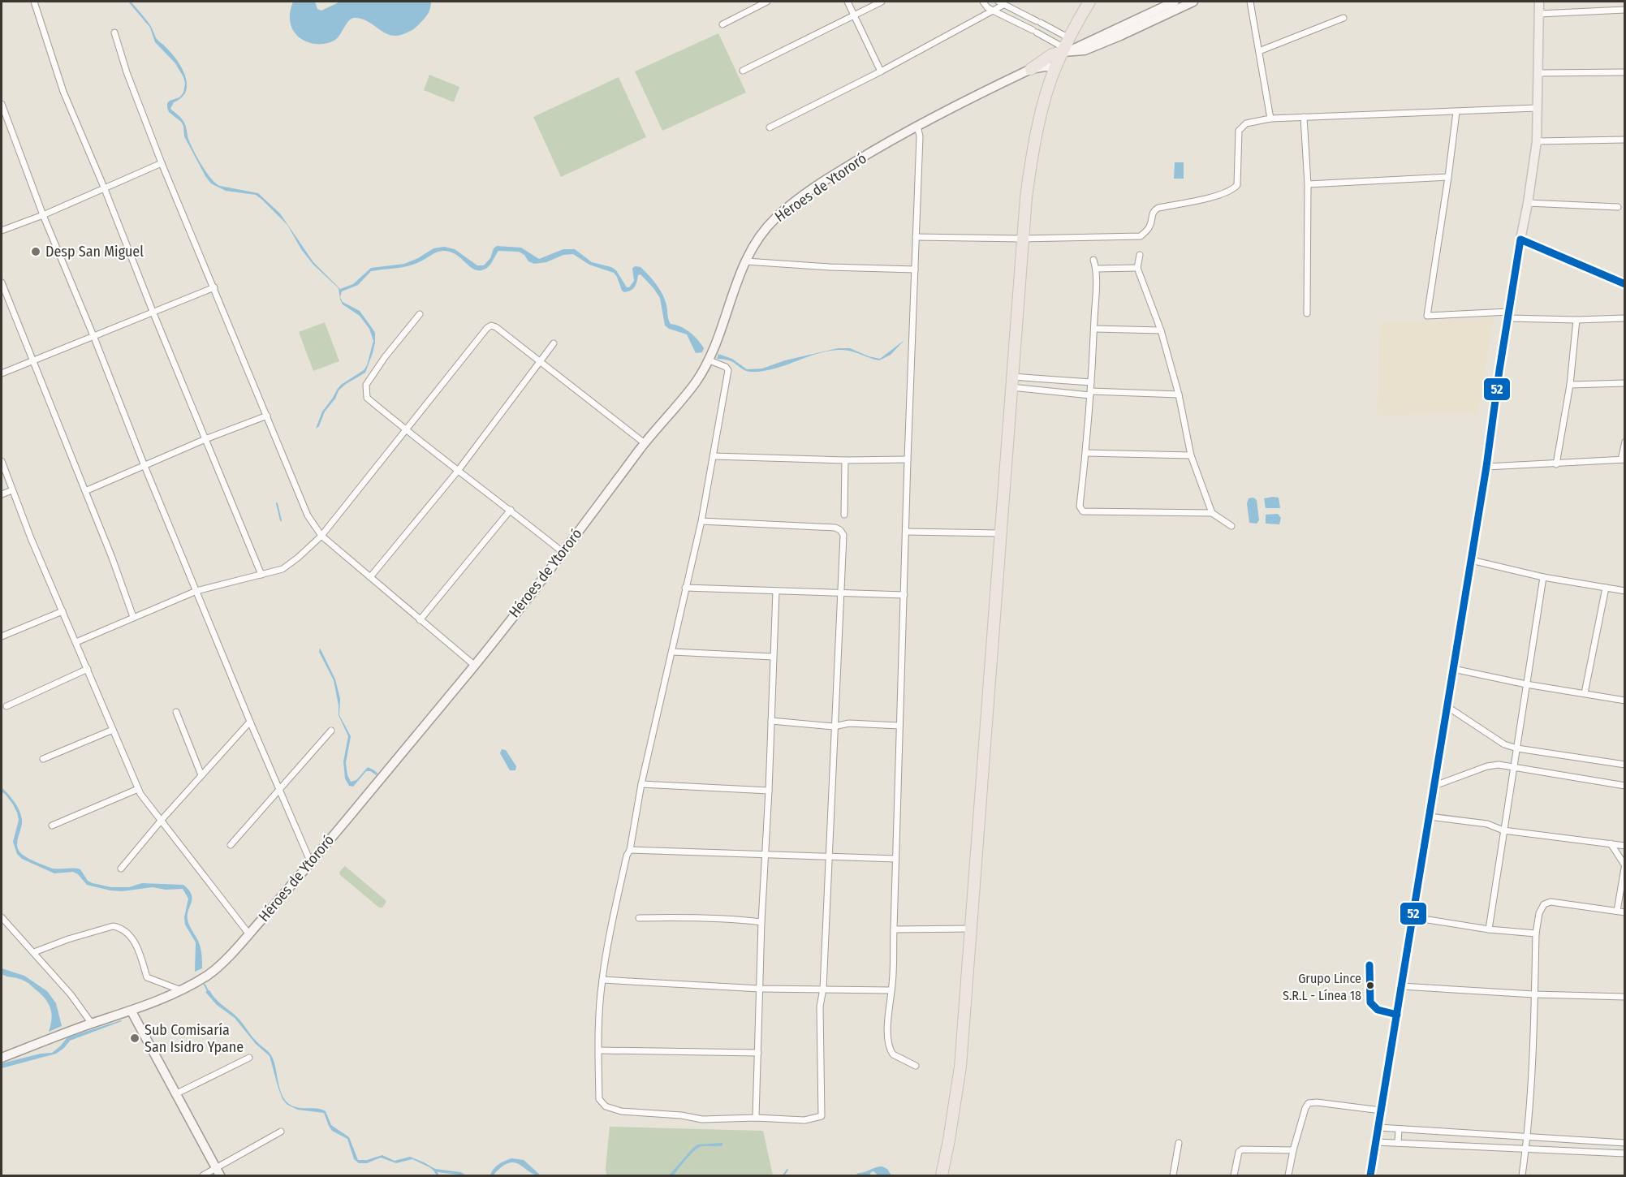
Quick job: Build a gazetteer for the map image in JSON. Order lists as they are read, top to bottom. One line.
{"streets":{"main road":["Héroes de Ytororó"]},"places":["Desp San Miguel","Grupo Lince S.R.L - Línea 18","Sub Comisaría San Isidro Ypane"],"lines":["transit line 52"]}
